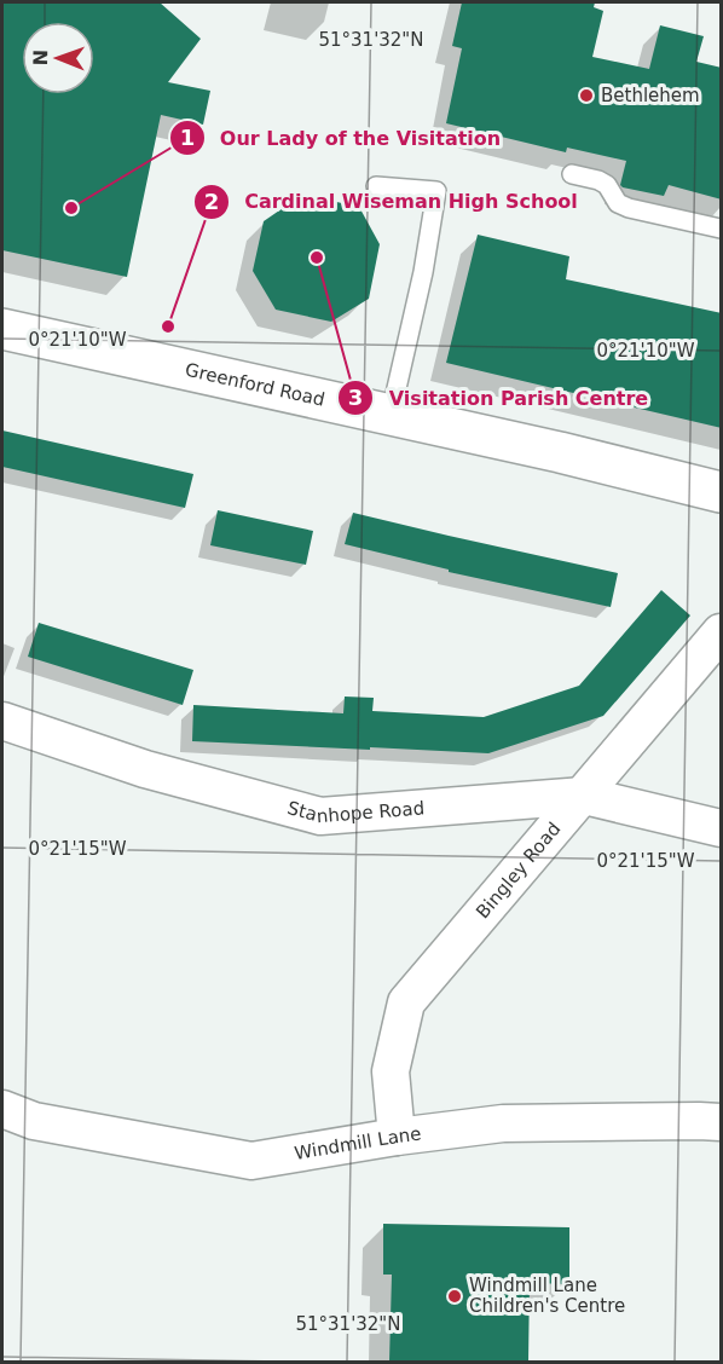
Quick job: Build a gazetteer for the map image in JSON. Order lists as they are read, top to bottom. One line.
{"streets":{"main road":["Greenford Road"],"street":["Stanhope Road","Bingley Road","Windmill Lane"]},"crossings":[["Stanhope Road","Bingley Road"],["Bingley Road","Windmill Lane"]],"places":["Bethlehem","Our Lady of the Visitation","Visitation Parish Centre","Cardinal Wiseman High School","Windmill Lane Children's Centre"],"north":"left","coordinates":["51°31'32\"N","0°21'10\"W","0°21'15\"W"]}
